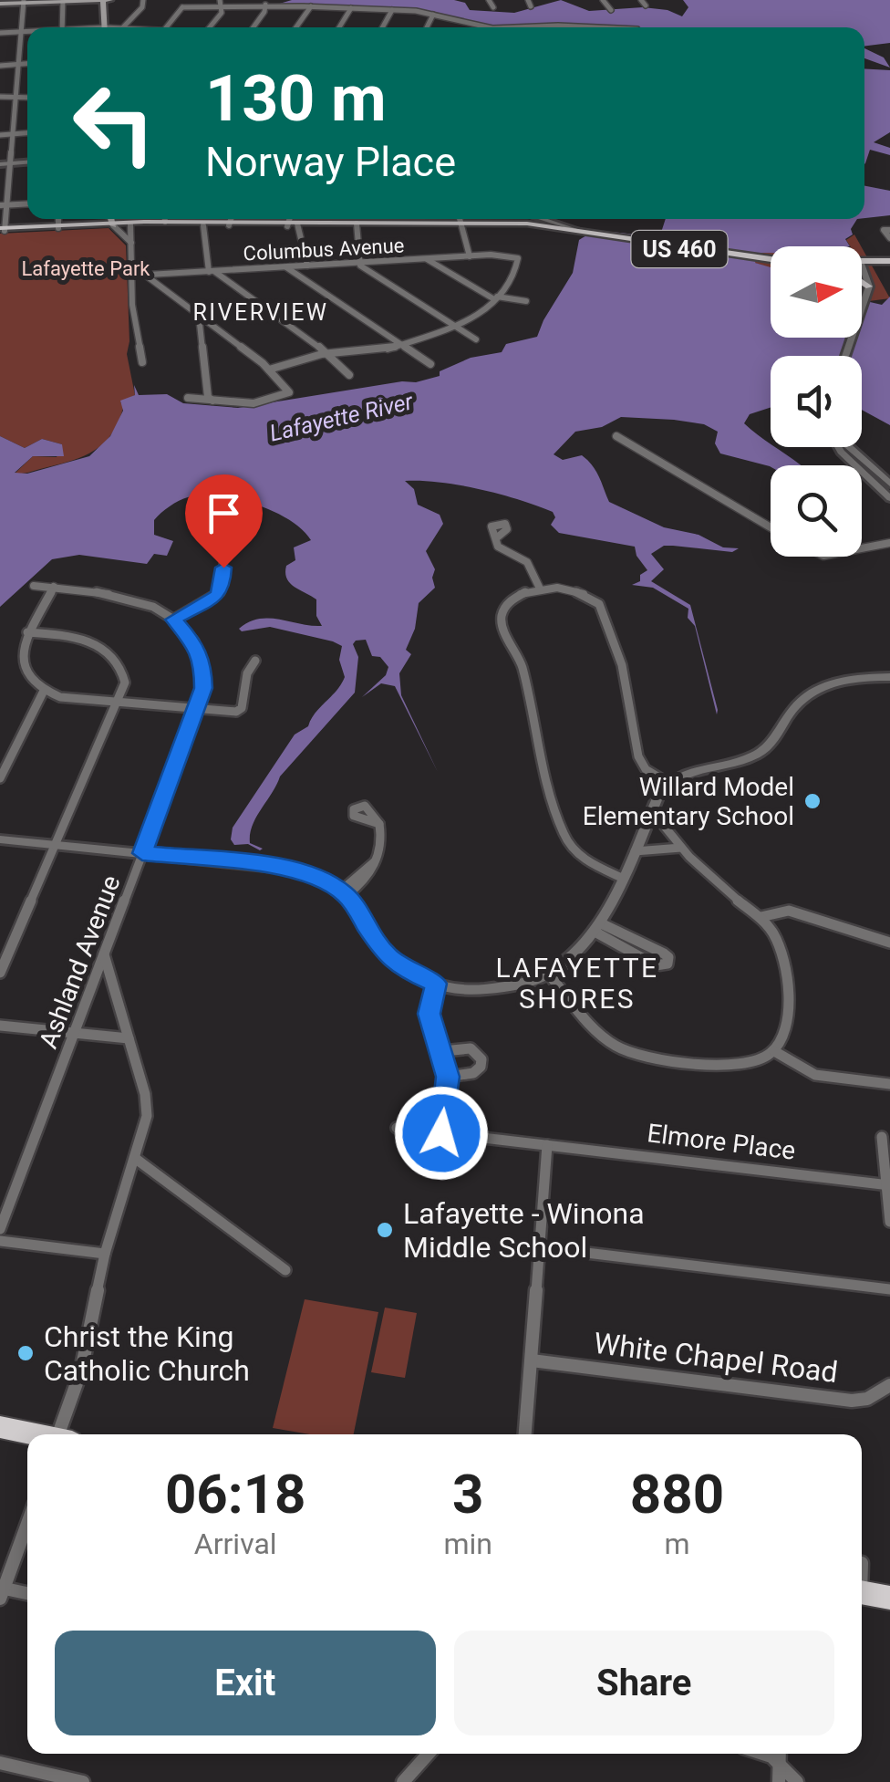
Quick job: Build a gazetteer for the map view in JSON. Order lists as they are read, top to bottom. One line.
{"streets":{"main road":["US 460"],"street":["Columbus Avenue","Ashland Avenue","Elmore Place","White Chapel Road"]},"districts":["RIVERVIEW","LAFAYETTE SHORES"],"water":["Lafayette River"],"parks":["Lafayette Park"],"places":["Willard Model Elementary School","Lafayette - Winona Middle School","Christ the King Catholic Church"],"north":"right","page":{"turn":["130 m","Norway Place"],"eta":["06:18","Arrival","3","min","880","m"],"buttons":["Exit","Share"]}}
